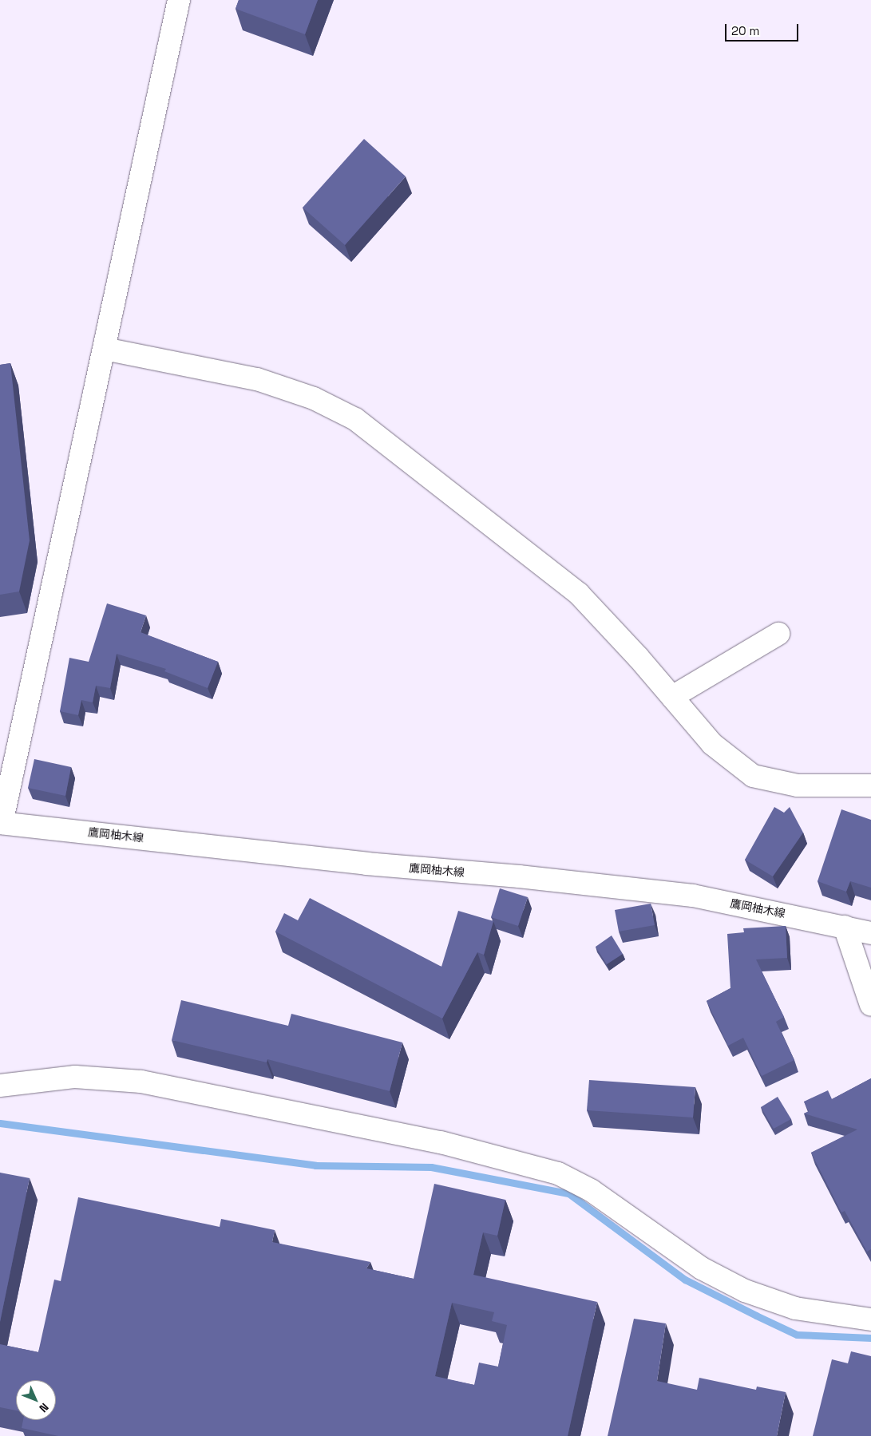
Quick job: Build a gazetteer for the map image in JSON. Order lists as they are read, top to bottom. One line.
{"streets":{"street":["鷹岡柚木線"]},"scale_bar":"20 m","north":"bottom right"}
